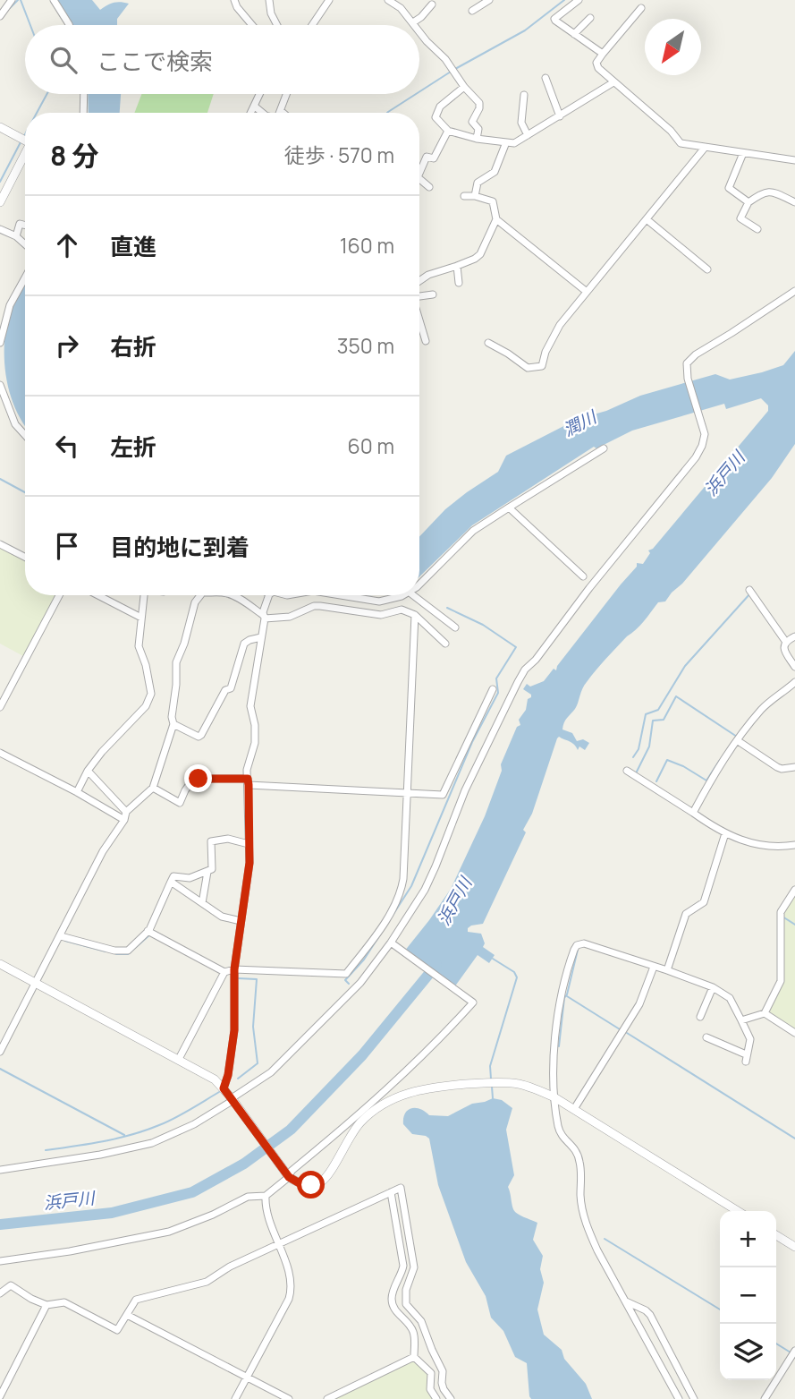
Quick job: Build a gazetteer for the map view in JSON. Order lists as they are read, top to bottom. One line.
{"water":["潤川","浜戸川"],"north":"bottom left","page":{"search":"ここで検索","heading":["8 分","徒歩 · 570 m"],"list":[["直進","160 m"],["右折","350 m"],["左折","60 m"],"目的地に到着"],"map_buttons":["+","−"]}}
